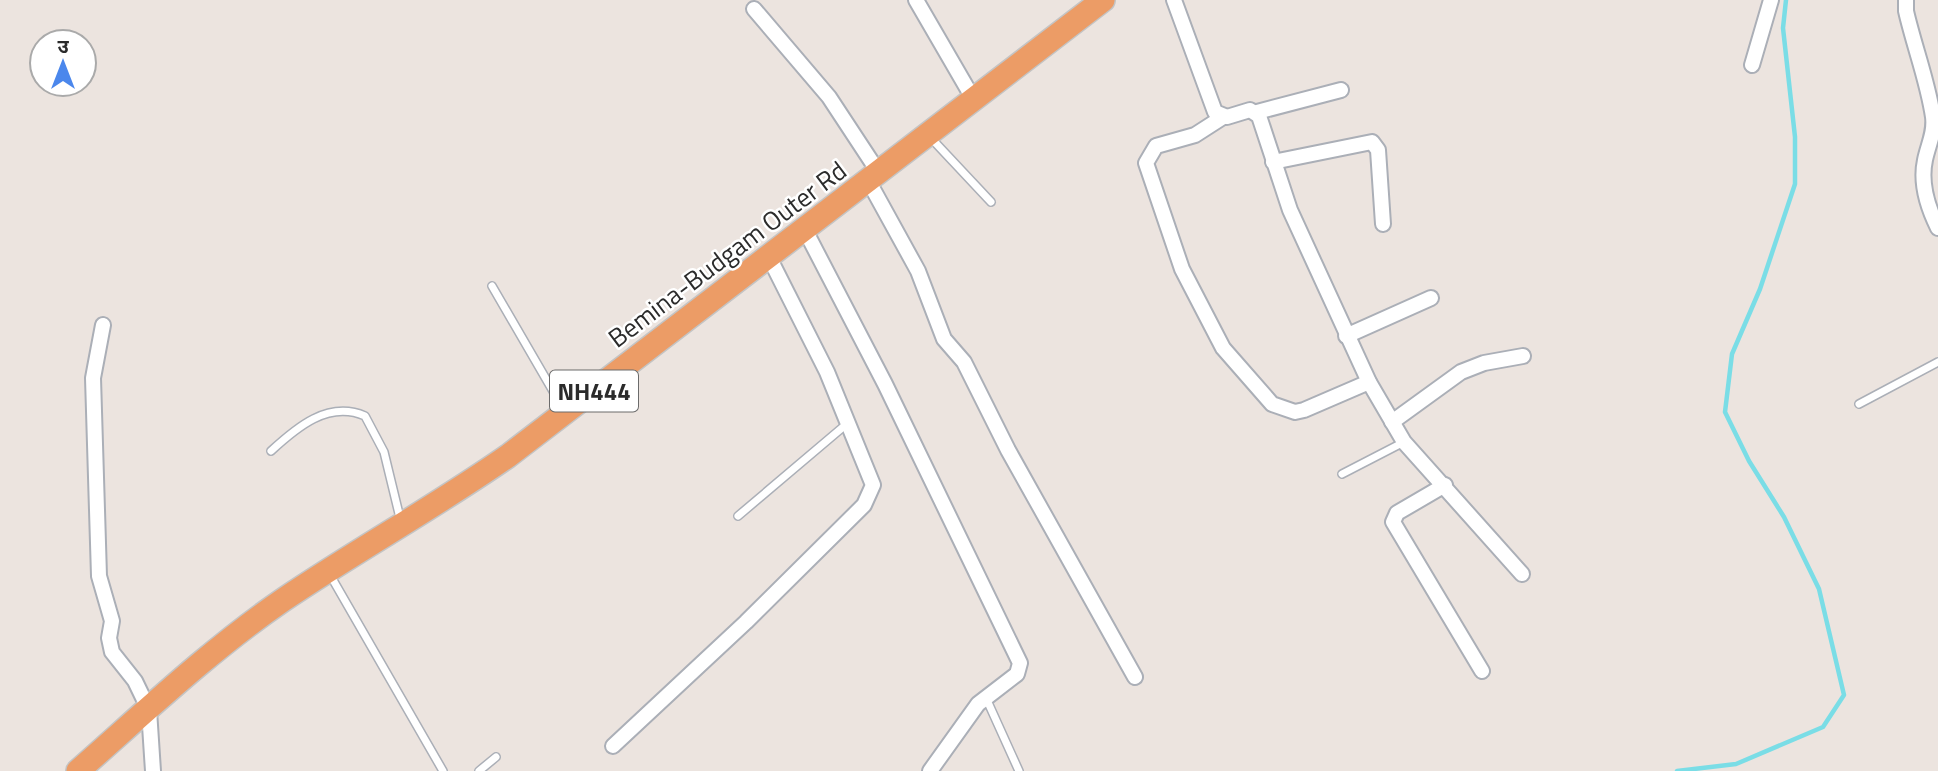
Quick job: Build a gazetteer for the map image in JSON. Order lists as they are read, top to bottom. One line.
{"streets":{"highway":["Bemina-Budgam Outer Rd","NH444"]},"north":"top"}
